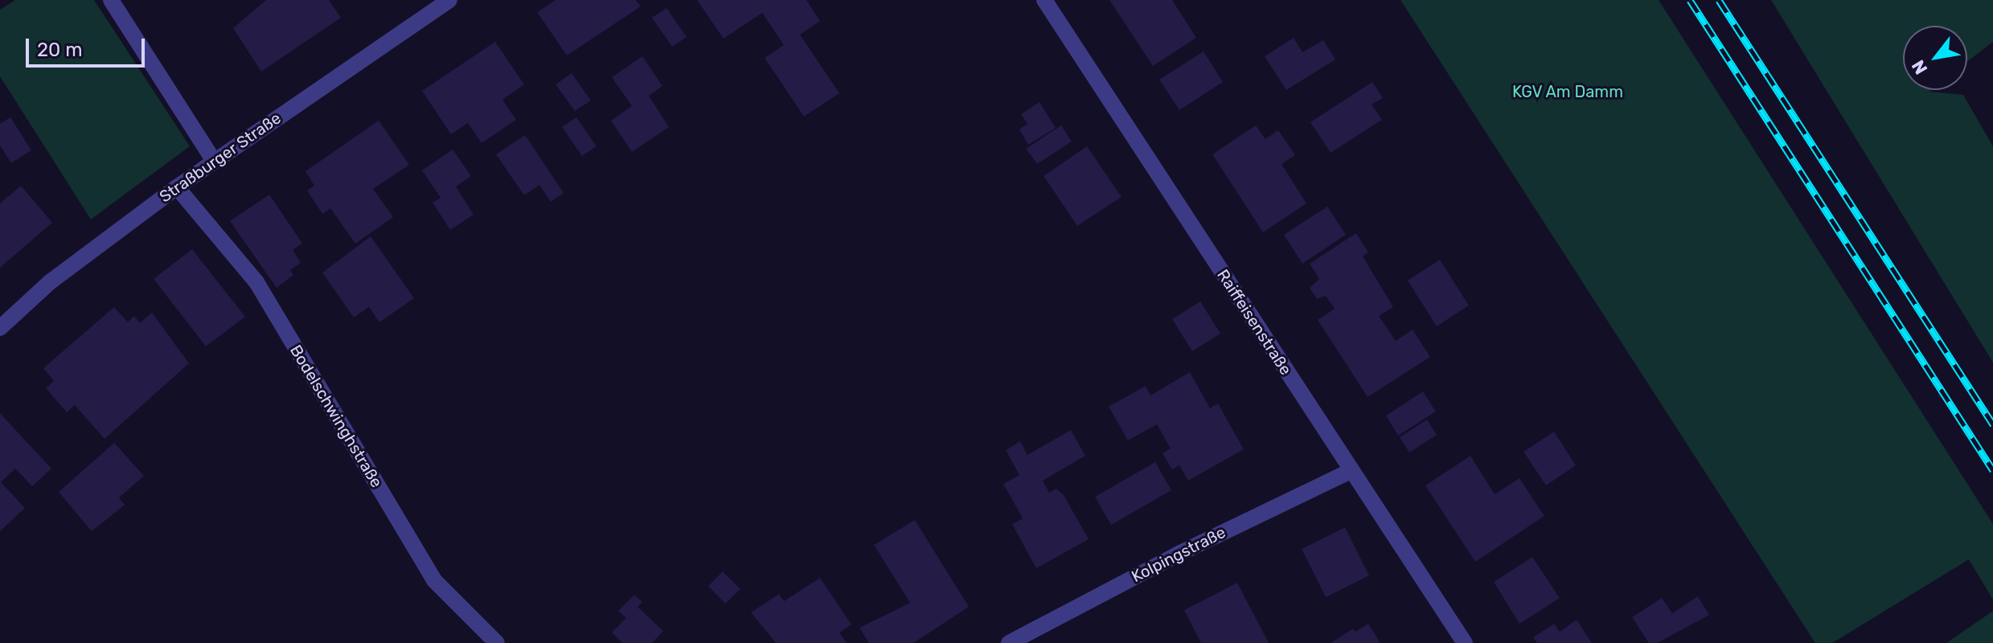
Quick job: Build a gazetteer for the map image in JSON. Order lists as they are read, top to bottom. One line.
{"streets":{"street":["Straßburger Straße","Raiffeisenstraße","Bodelschwinghstraße","Kolpingstraße"]},"crossings":[["Straßburger Straße","Bodelschwinghstraße"],["Raiffeisenstraße","Kolpingstraße"]],"parks":["KGV Am Damm"],"scale_bar":"20 m","north":"bottom left"}
